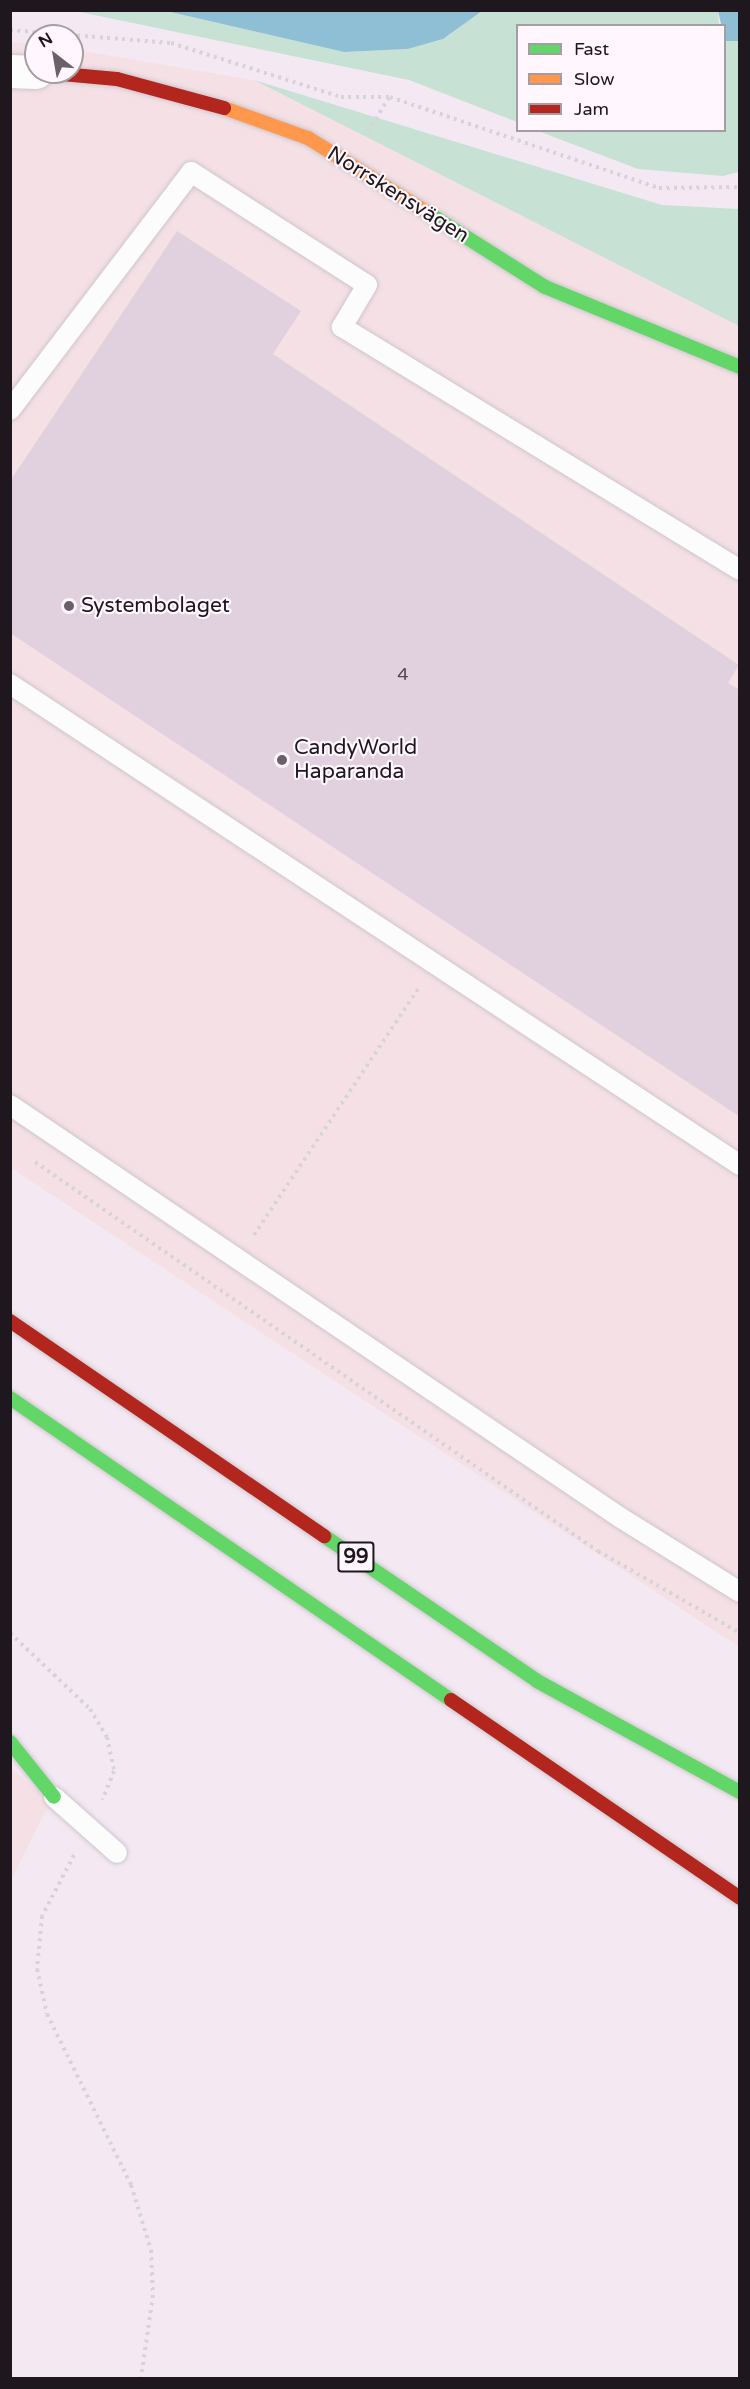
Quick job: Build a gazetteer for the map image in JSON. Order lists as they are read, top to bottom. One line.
{"streets":{"main road":["Norrskensvägen","99"]},"places":["Systembolaget","CandyWorld Haparanda"],"house_numbers":["4"],"legend":["Fast","Slow","Jam"],"north":"top left"}
